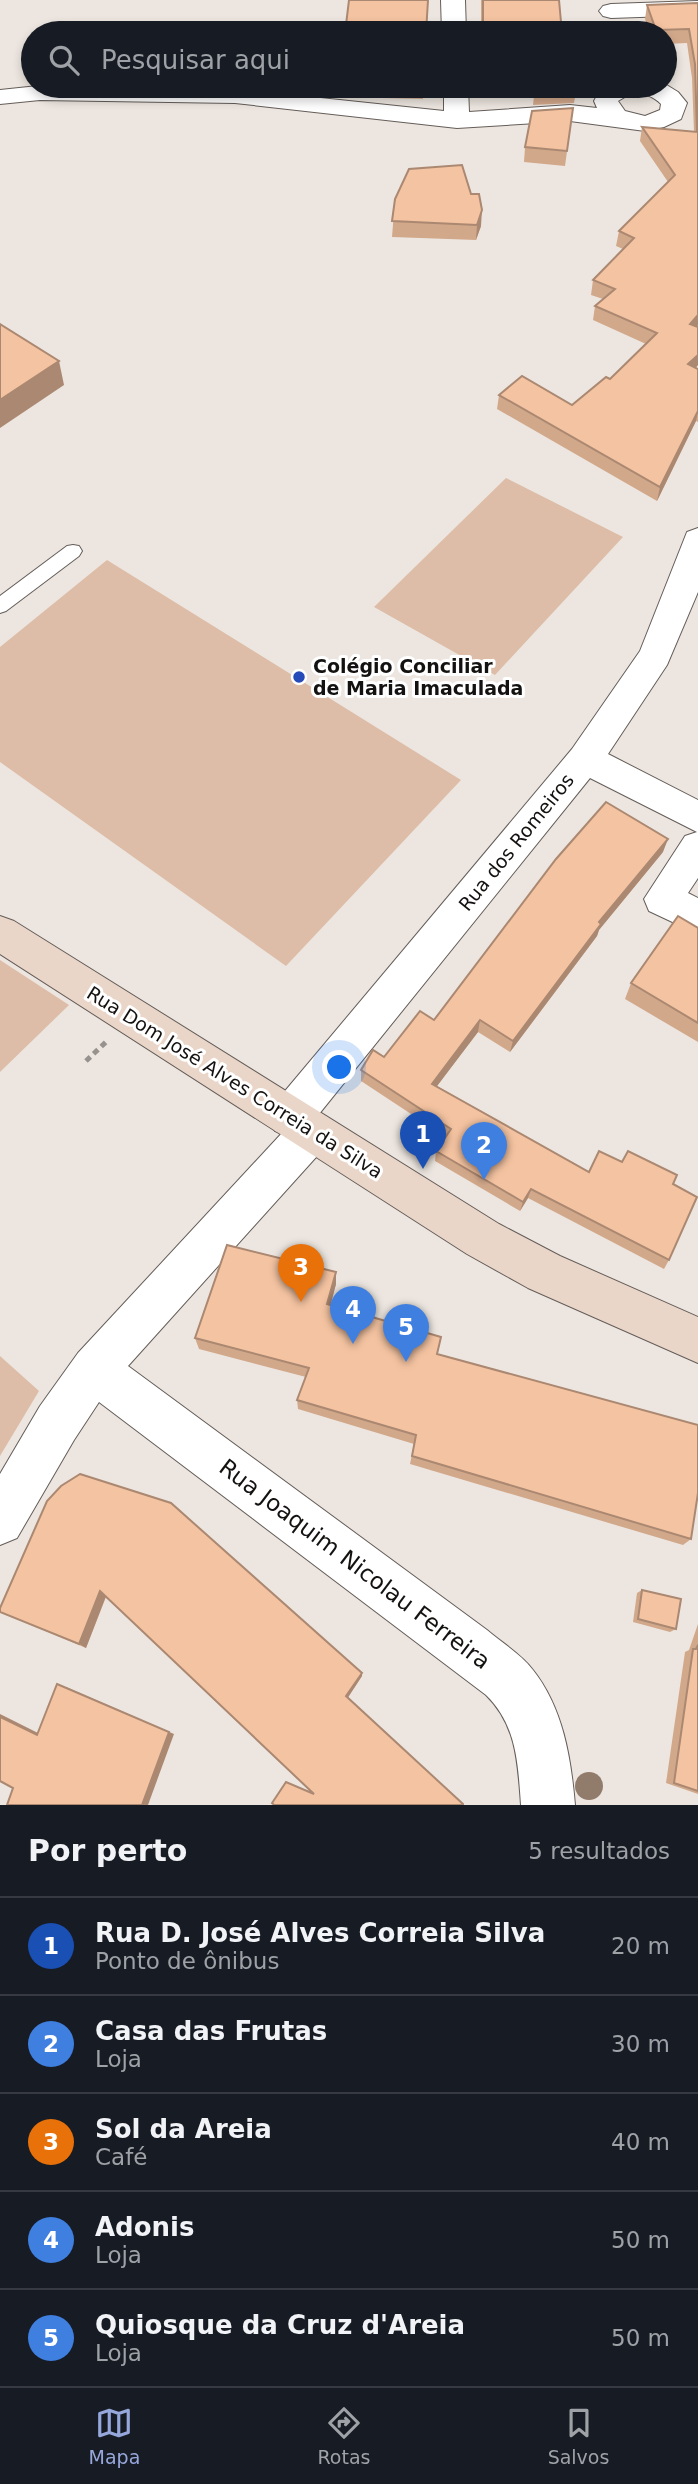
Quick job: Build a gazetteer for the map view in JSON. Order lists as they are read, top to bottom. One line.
{"streets":{"main road":["Rua Dom José Alves Correia da Silva"],"street":["Rua dos Romeiros","Rua Joaquim Nicolau Ferreira"]},"crossings":[["Rua dos Romeiros","Rua Dom José Alves Correia da Silva"],["Rua dos Romeiros","Rua Joaquim Nicolau Ferreira"]],"places":["Colégio Conciliar de Maria Imaculada"],"page":{"search":"Pesquisar aqui","pins":["1","2","3","4","5"],"heading":["Por perto","5 resultados"],"list":[{"mark":"1","name":"Rua D. José Alves Correia Silva","note":"Ponto de ônibus","value":"20 m"},{"mark":"2","name":"Casa das Frutas","note":"Loja","value":"30 m"},{"mark":"3","name":"Sol da Areia","note":"Café","value":"40 m"},{"mark":"4","name":"Adonis","note":"Loja","value":"50 m"},{"mark":"5","name":"Quiosque da Cruz d'Areia","note":"Loja","value":"50 m"}],"nav":["Mapa","Rotas","Salvos"]}}
